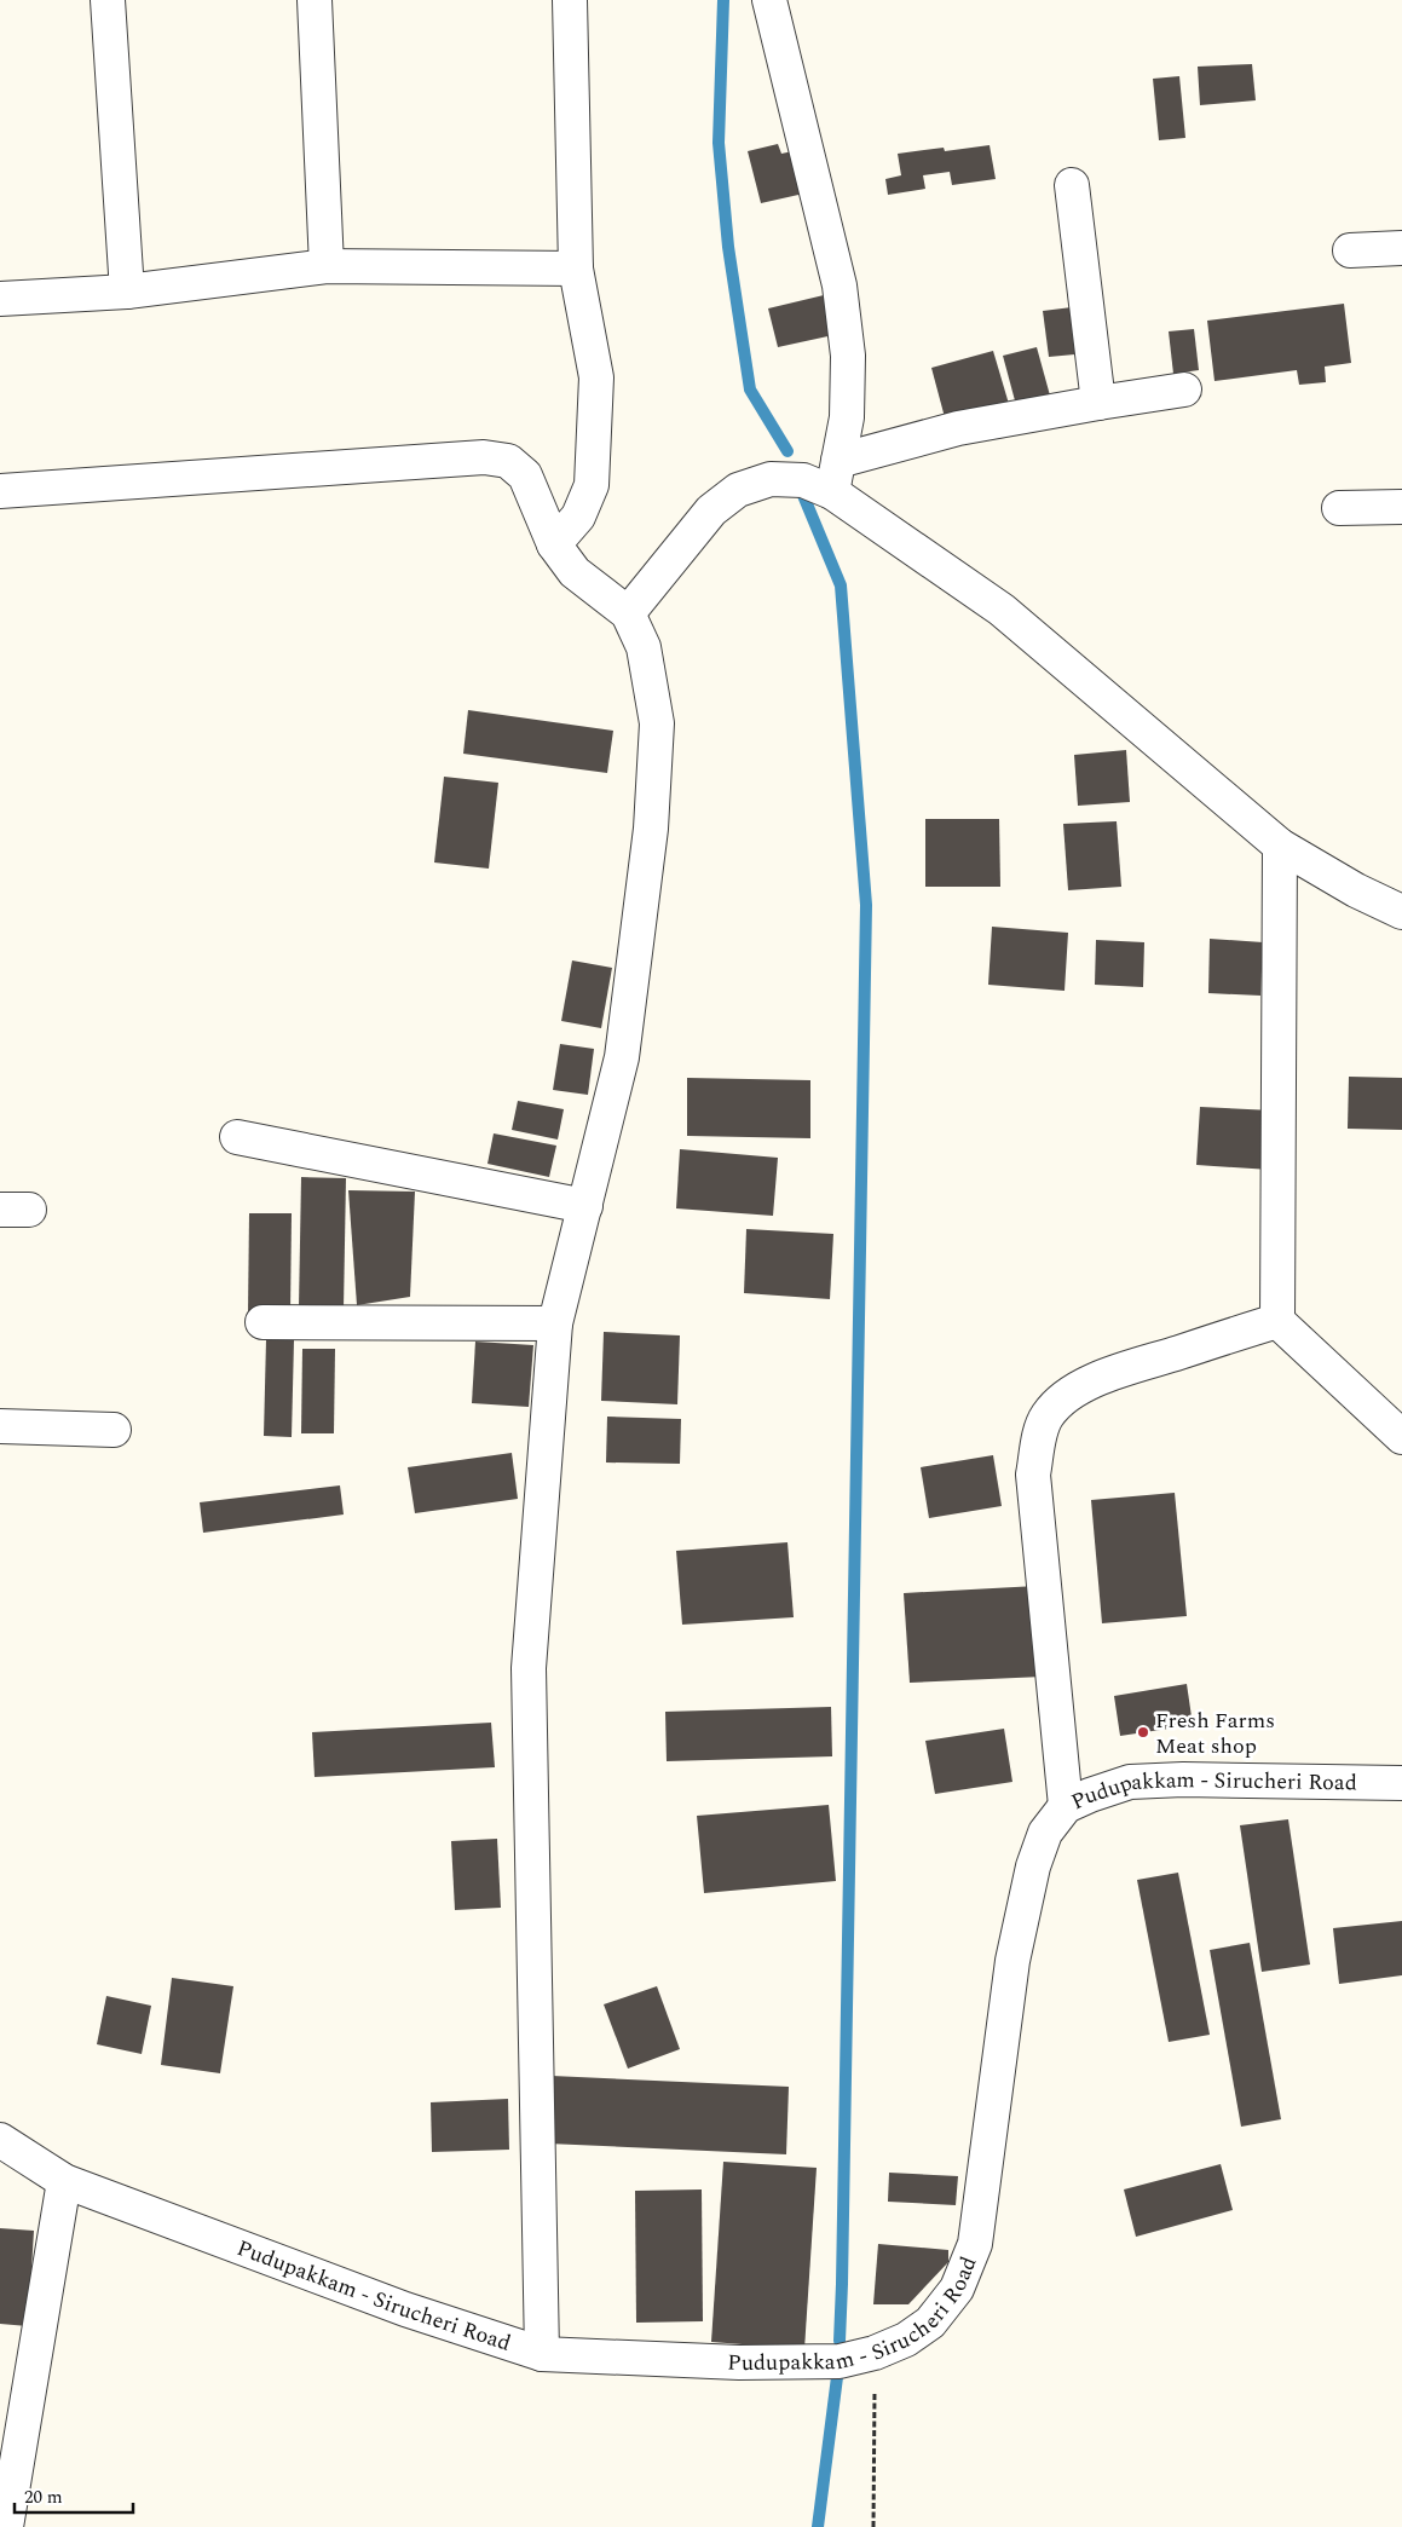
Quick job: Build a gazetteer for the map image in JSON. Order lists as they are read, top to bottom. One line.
{"streets":{"street":["Pudupakkam - Sirucheri Road"]},"places":["Fresh Farms Meat shop"],"scale_bar":"20 m"}
